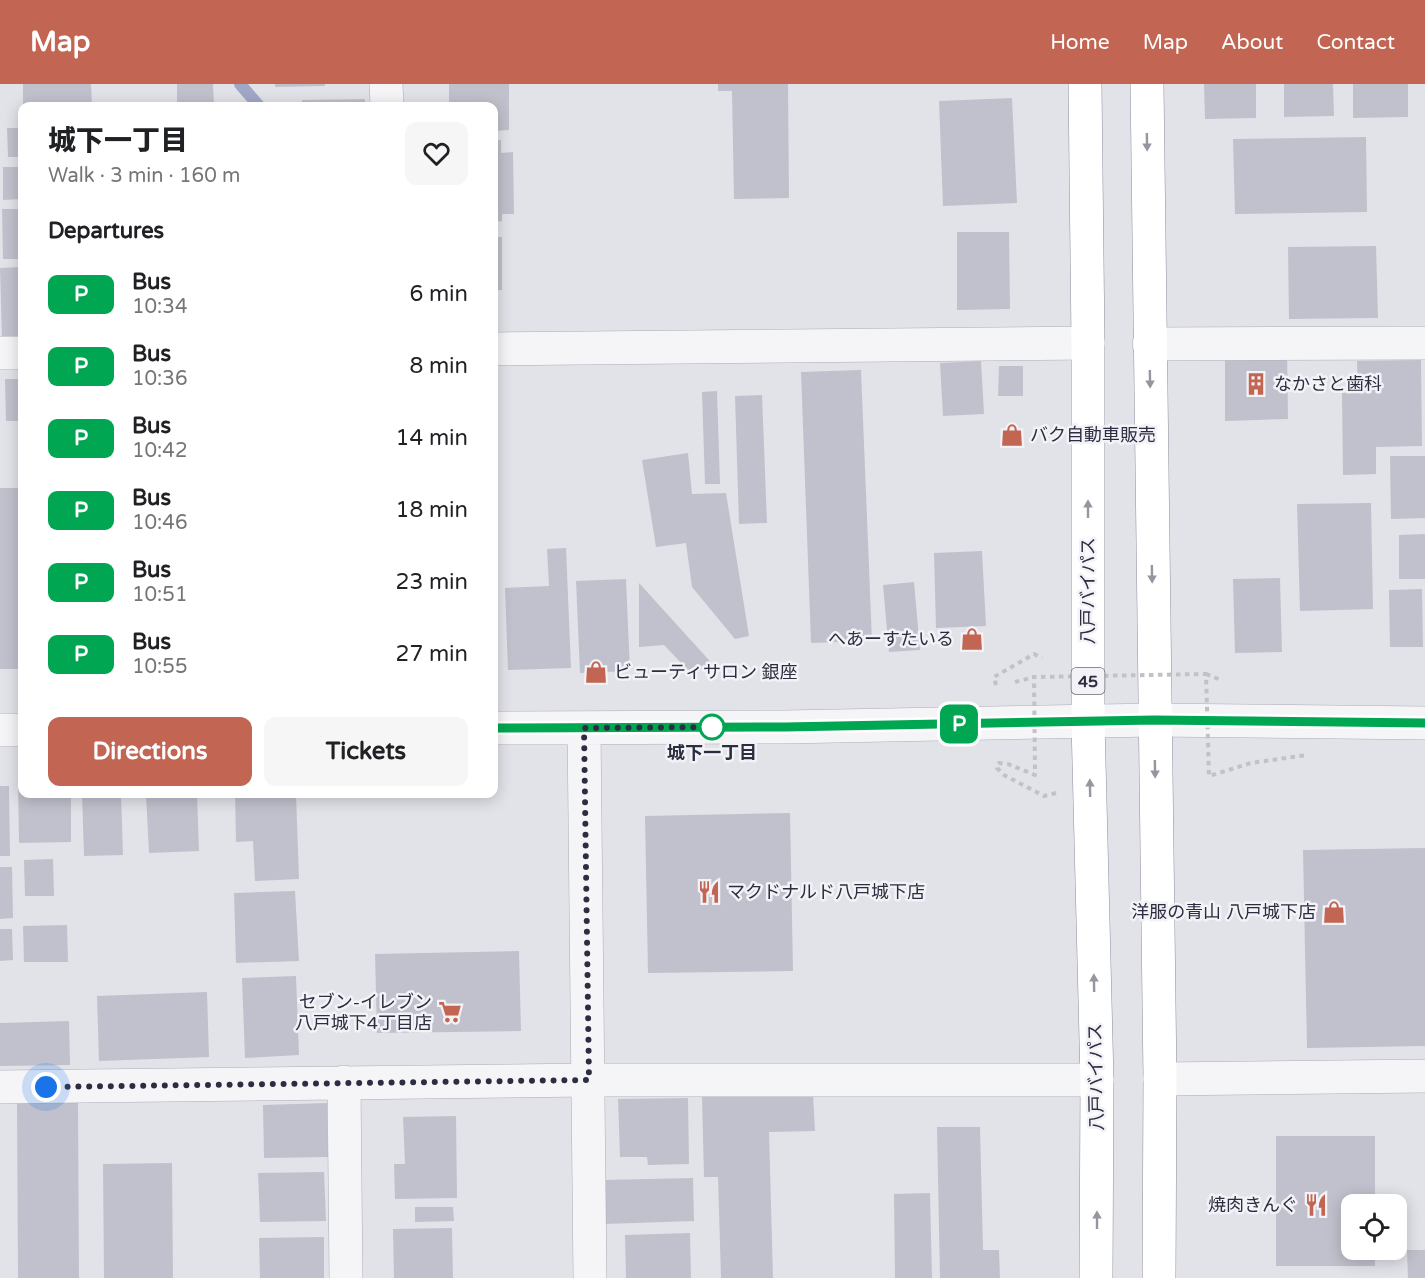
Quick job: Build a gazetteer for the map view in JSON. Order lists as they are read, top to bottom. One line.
{"streets":{"highway":["八戸バイパス","45"]},"places":{"building":["なかさと歯科"],"shop":["バク自動車販売","へあーすたいる","ビューティサロン 銀座","洋服の青山 八戸城下店"],"other":["城下一丁目"],"restaurant":["マクドナルド八戸城下店","焼肉きんぐ"],"supermarket":["セブン-イレブン 八戸城下4丁目店"]},"lines":["bus line P"],"page":{"header":"Map","nav":["Home","Map","About","Contact"],"on_map":"P","heading":[["城下一丁目","Walk · 3 min · 160 m"],"Departures"],"list":[{"mark":"P","name":"Bus","note":"10:34","value":"6 min"},{"mark":"P","name":"Bus","note":"10:36","value":"8 min"},{"mark":"P","name":"Bus","note":"10:42","value":"14 min"},{"mark":"P","name":"Bus","note":"10:46","value":"18 min"},{"mark":"P","name":"Bus","note":"10:51","value":"23 min"},{"mark":"P","name":"Bus","note":"10:55","value":"27 min"}],"buttons":["Directions","Tickets"]}}
